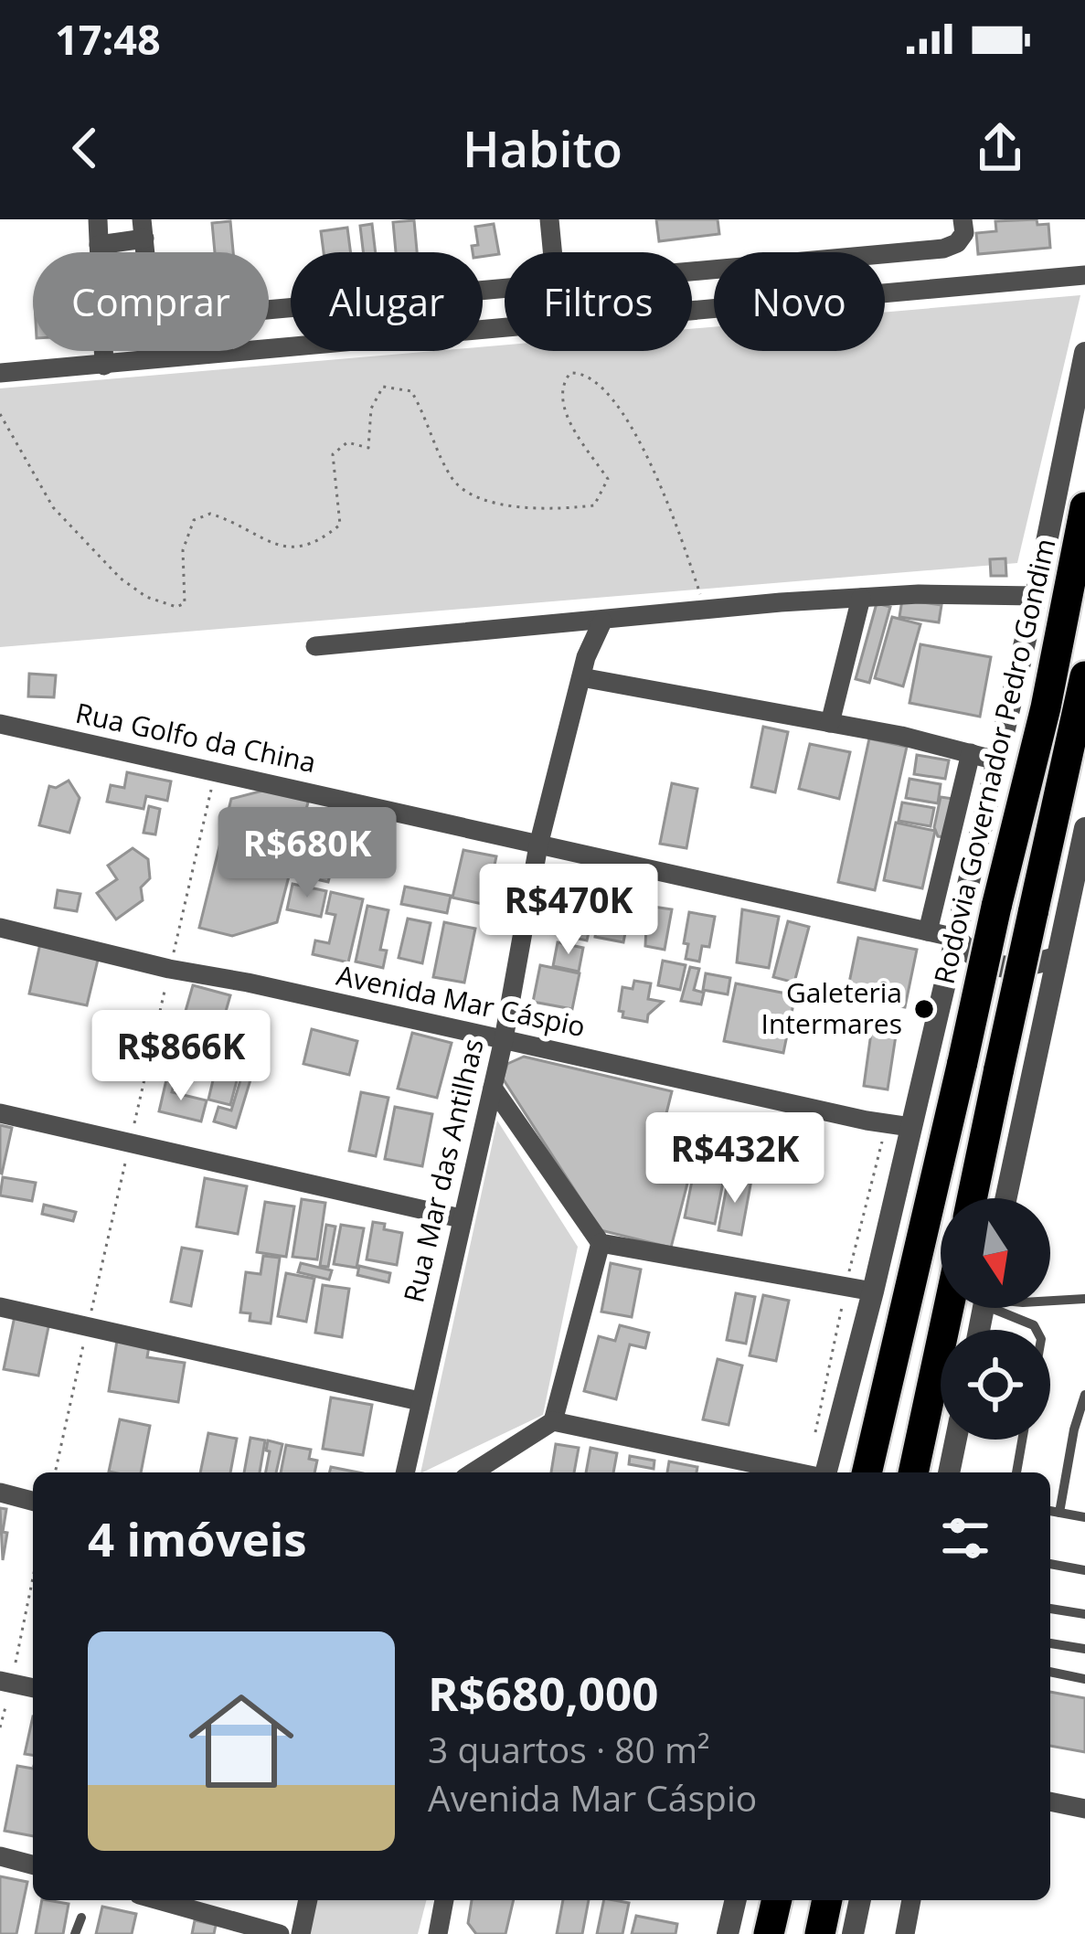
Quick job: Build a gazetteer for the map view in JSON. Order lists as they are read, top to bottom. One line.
{"streets":{"highway":["Rodovia Governador Pedro Gondim"],"street":["Rua Golfo da China","Avenida Mar Cáspio","Rua Mar das Antilhas"]},"crossings":[["Rua Golfo da China","Rua Mar das Antilhas"],["Avenida Mar Cáspio","Rua Mar das Antilhas"]],"places":["Galeteria Intermares"],"north":"bottom","page":{"status":"17:48","header":"Habito","chip":["Comprar","Alugar","Filtros","Novo"],"price":["R$680K","R$470K","R$866K","R$432K"],"heading":"4 imóveis","list":[{"name":"R$680,000","note":"3 quartos · 80 m² · Avenida Mar Cáspio"}]}}
